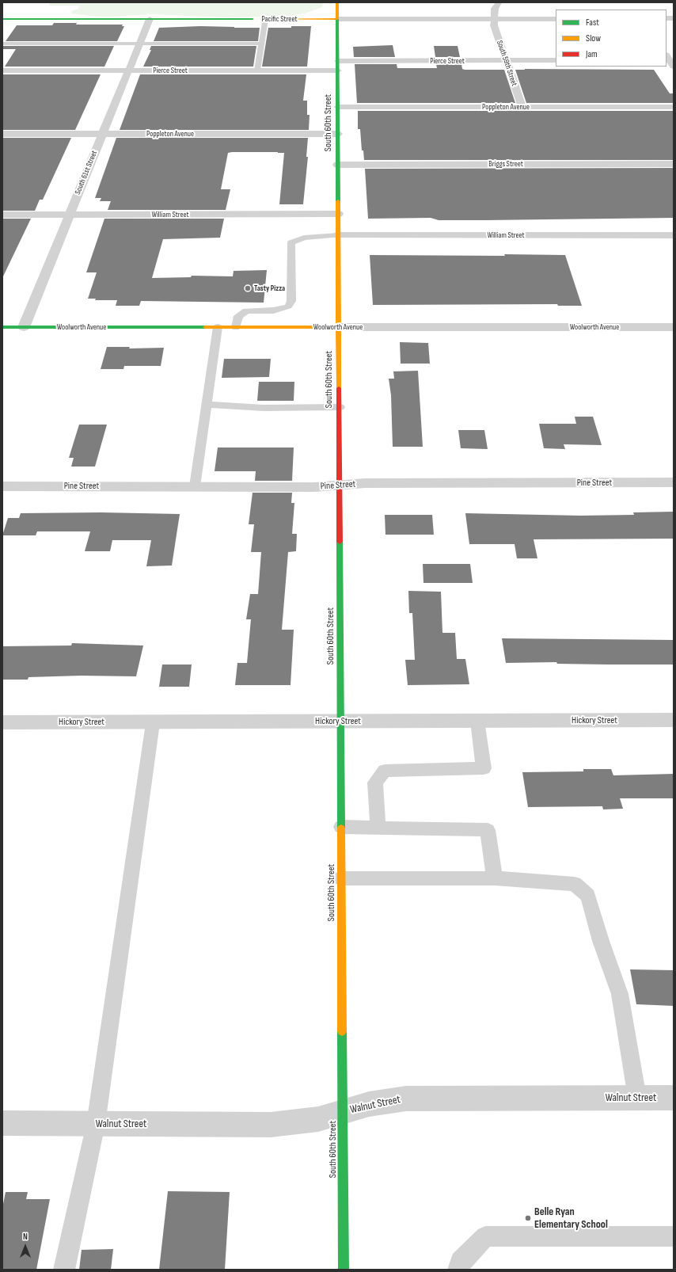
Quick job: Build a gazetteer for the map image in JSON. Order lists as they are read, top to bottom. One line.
{"streets":{"main road":["Pacific Street","South 60th Street","Woolworth Avenue"],"street":["Pierce Street","South 59th Street","Poppleton Avenue","Briggs Street","South 61st Street","William Street","Pine Street","Hickory Street","Walnut Street"]},"crossings":[["Pacific Street","South 59th Street"],["Pacific Street","South 60th Street"],["Pacific Street","South 61st Street"],["Pierce Street","South 59th Street"],["Pierce Street","South 60th Street"],["Pierce Street","South 61st Street"],["South 59th Street","Poppleton Avenue"],["Poppleton Avenue","South 60th Street"],["Poppleton Avenue","South 61st Street"],["South 60th Street","Briggs Street"],["South 60th Street","William Street"],["South 60th Street","Woolworth Avenue"],["South 60th Street","Pine Street"],["South 60th Street","Hickory Street"],["South 60th Street","Walnut Street"],["South 61st Street","William Street"],["South 61st Street","Woolworth Avenue"]],"places":["Tasty Pizza","Belle Ryan Elementary School"],"legend":["Fast","Slow","Jam"],"north":"top"}
